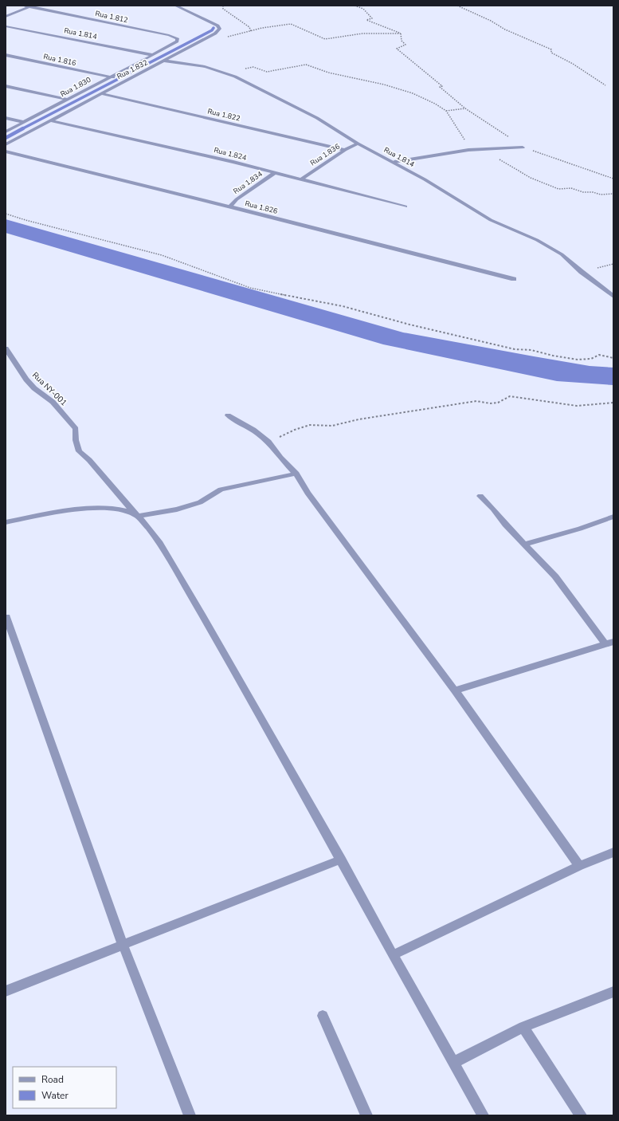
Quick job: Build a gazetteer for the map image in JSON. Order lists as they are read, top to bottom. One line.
{"streets":{"street":["Rua 1.812","Rua 1.814","Rua 1.816","Rua 1.832","Rua 1.830","Rua 1.822","Rua 1.824","Rua 1.836","Rua 1.834","Rua 1.826","Rua NY-001"]},"crossings":[["Rua 1.812","Rua 1.830"],["Rua 1.814","Rua 1.832"],["Rua 1.814","Rua 1.830"],["Rua 1.814","Rua 1.836"],["Rua 1.816","Rua 1.832"],["Rua 1.816","Rua 1.830"],["Rua 1.832","Rua 1.822"],["Rua 1.832","Rua 1.824"],["Rua 1.822","Rua 1.836"],["Rua 1.824","Rua 1.836"],["Rua 1.824","Rua 1.834"],["Rua 1.834","Rua 1.826"]],"legend":["Road","Water"]}
